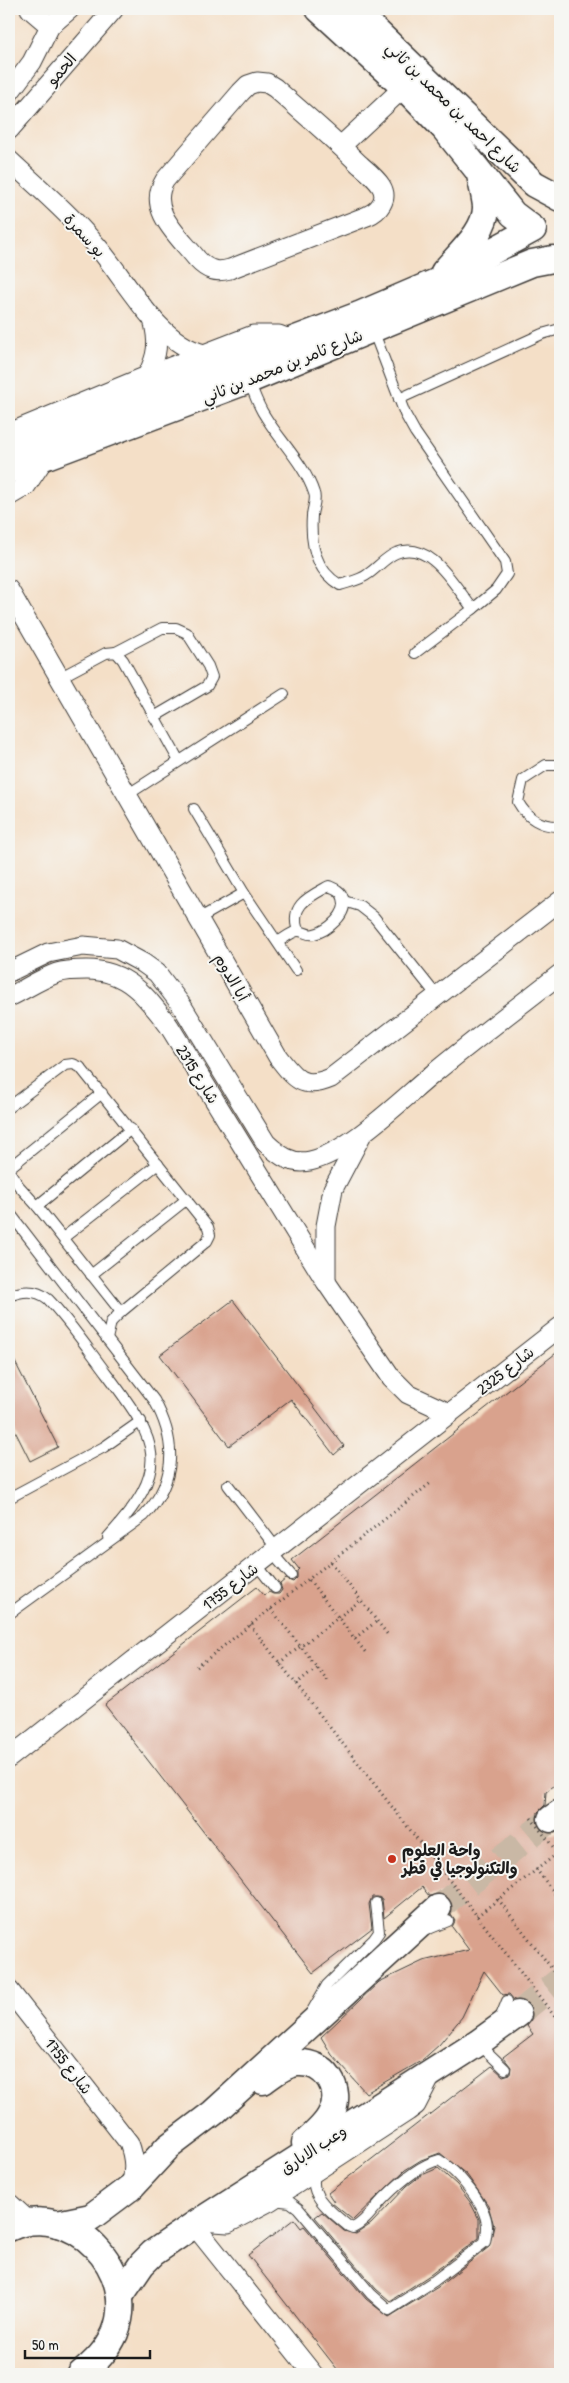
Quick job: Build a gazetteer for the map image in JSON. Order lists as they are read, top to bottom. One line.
{"streets":{"street":["الحمو","شارع احمد بن محمد بن ثاني","بو سمرة","شارع ثامر بن محمد بن ثاني","أبا الدوم","شارع 2315","شارع 2325","شارع 1755","وعب الابارق"]},"crossings":[["شارع احمد بن محمد بن ثاني","شارع ثامر بن محمد بن ثاني"],["شارع 2315","شارع 2325"],["شارع 2315","شارع 1755"],["شارع 2325","شارع 1755"]],"places":["واحة العلوم والتكنولوجيا في قطر"],"scale_bar":"50 m"}
